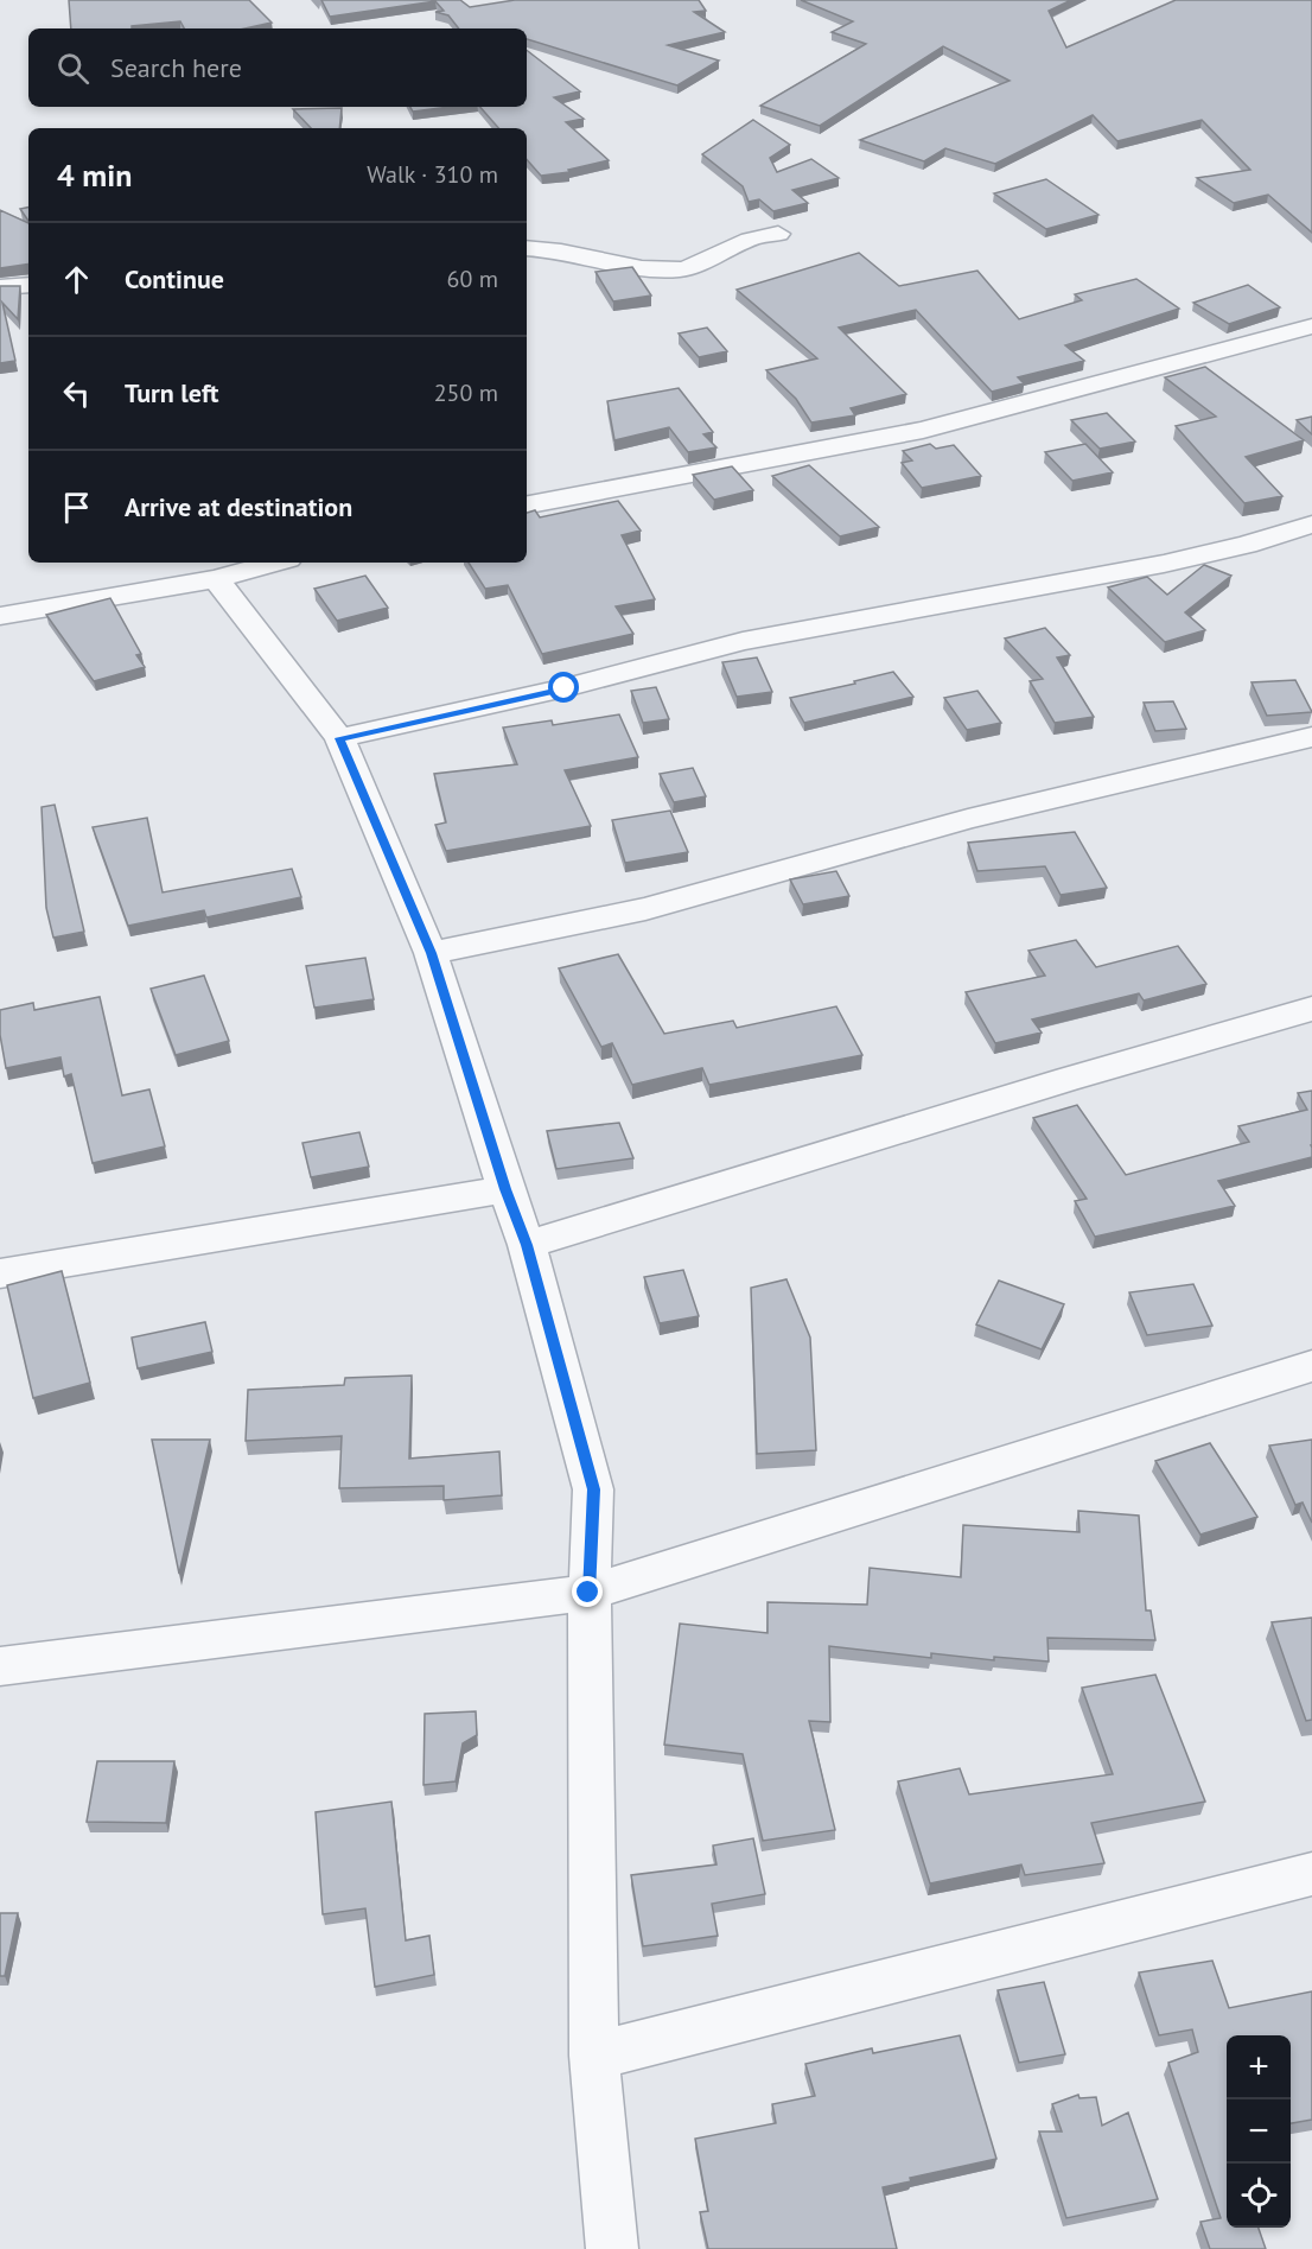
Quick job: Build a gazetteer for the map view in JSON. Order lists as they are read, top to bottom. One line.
{"page":{"search":"Search here","heading":["4 min","Walk · 310 m"],"list":[["Continue","60 m"],["Turn left","250 m"],"Arrive at destination"],"map_buttons":["+","−"]}}
